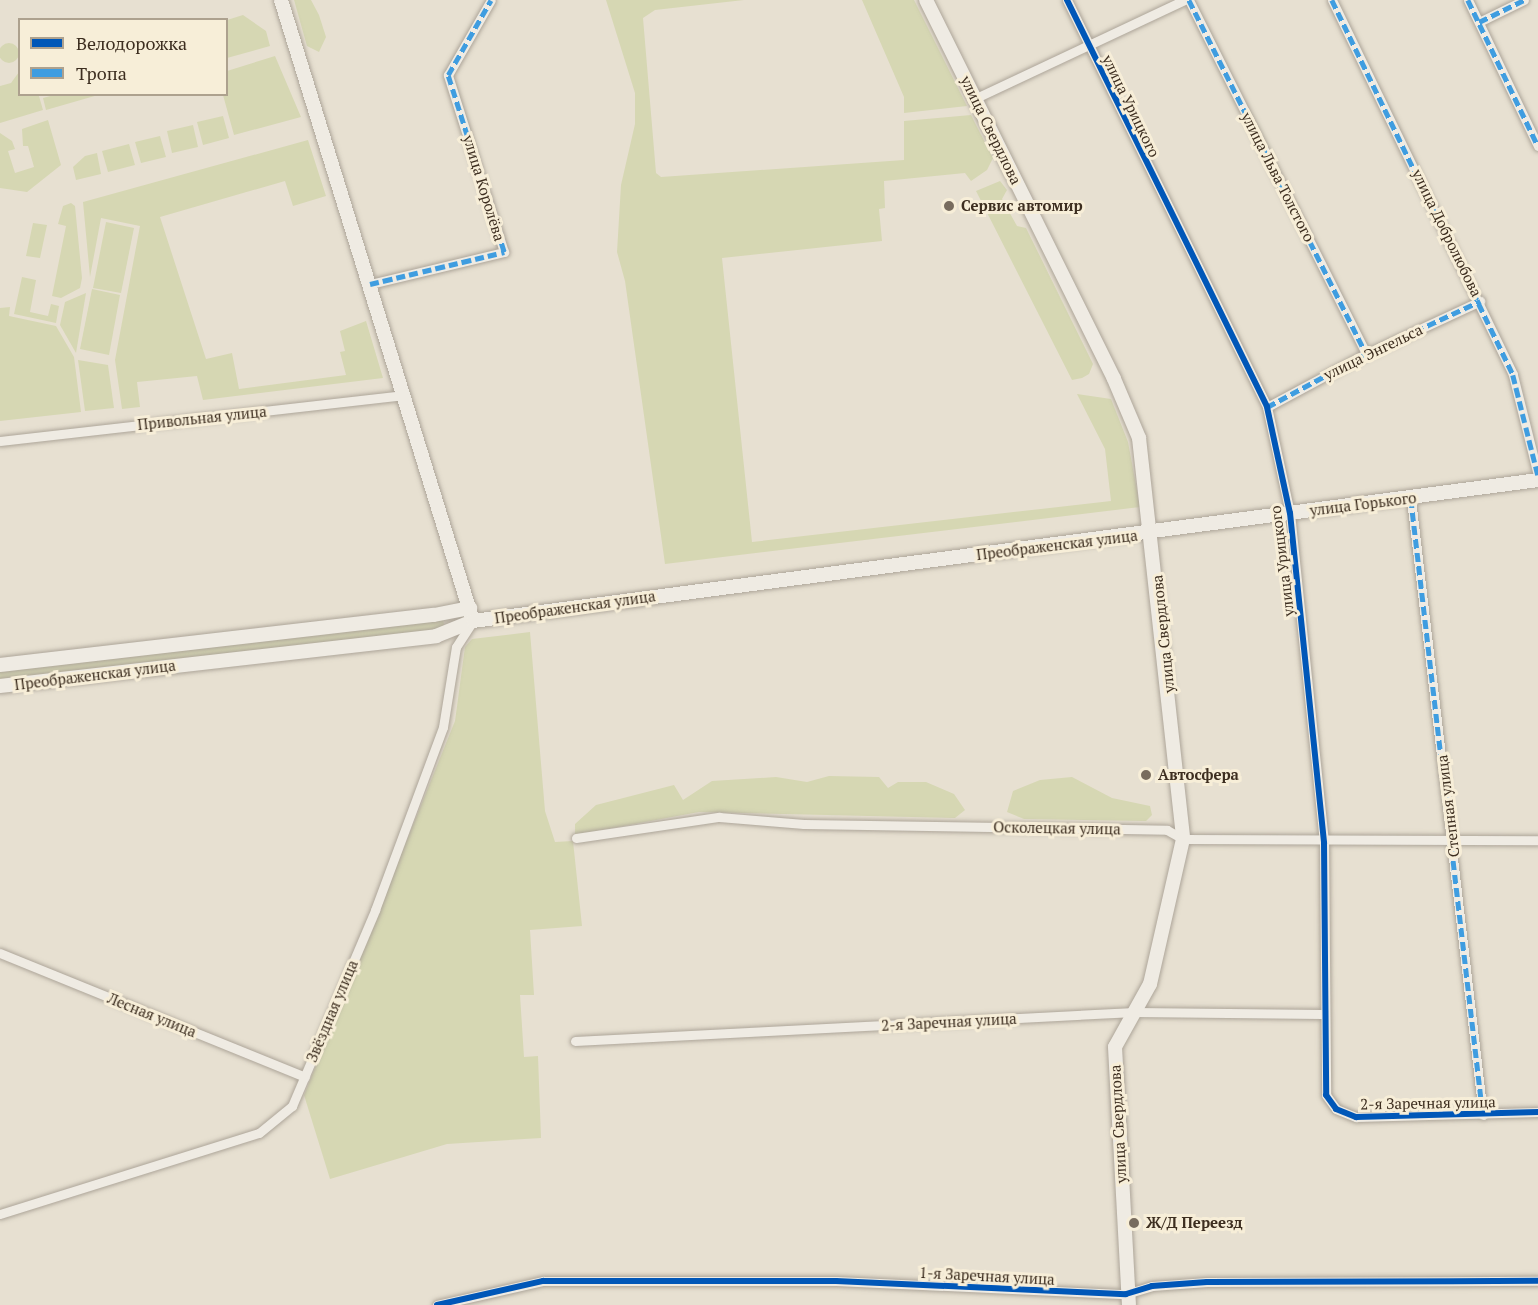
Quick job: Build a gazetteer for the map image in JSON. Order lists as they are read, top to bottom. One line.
{"streets":{"main road":["улица Свердлова","улица Горького","Преображенская улица"],"street":["улица Урицкого","улица Льва Толстого","улица Королёва","улица Добролюбова","улица Энгельса","Привольная улица","Степная улица","Осколецкая улица","Звёздная улица","Лесная улица","2-я Заречная улица","1-я Заречная улица"]},"crossings":[["улица Урицкого","улица Энгельса"],["улица Урицкого","улица Горького"],["улица Урицкого","Осколецкая улица"],["улица Урицкого","2-я Заречная улица"],["улица Свердлова","улица Горького"],["улица Свердлова","Преображенская улица"],["улица Свердлова","Осколецкая улица"],["улица Свердлова","2-я Заречная улица"],["улица Свердлова","1-я Заречная улица"],["улица Льва Толстого","улица Энгельса"],["улица Добролюбова","улица Энгельса"],["улица Горького","Преображенская улица"],["улица Горького","Степная улица"],["Преображенская улица","Звёздная улица"],["Степная улица","Осколецкая улица"],["Степная улица","2-я Заречная улица"],["Звёздная улица","Лесная улица"]],"places":["Сервис автомир","Автосфера","Ж/Д Переезд"],"legend":["Велодорожка","Тропа"]}
